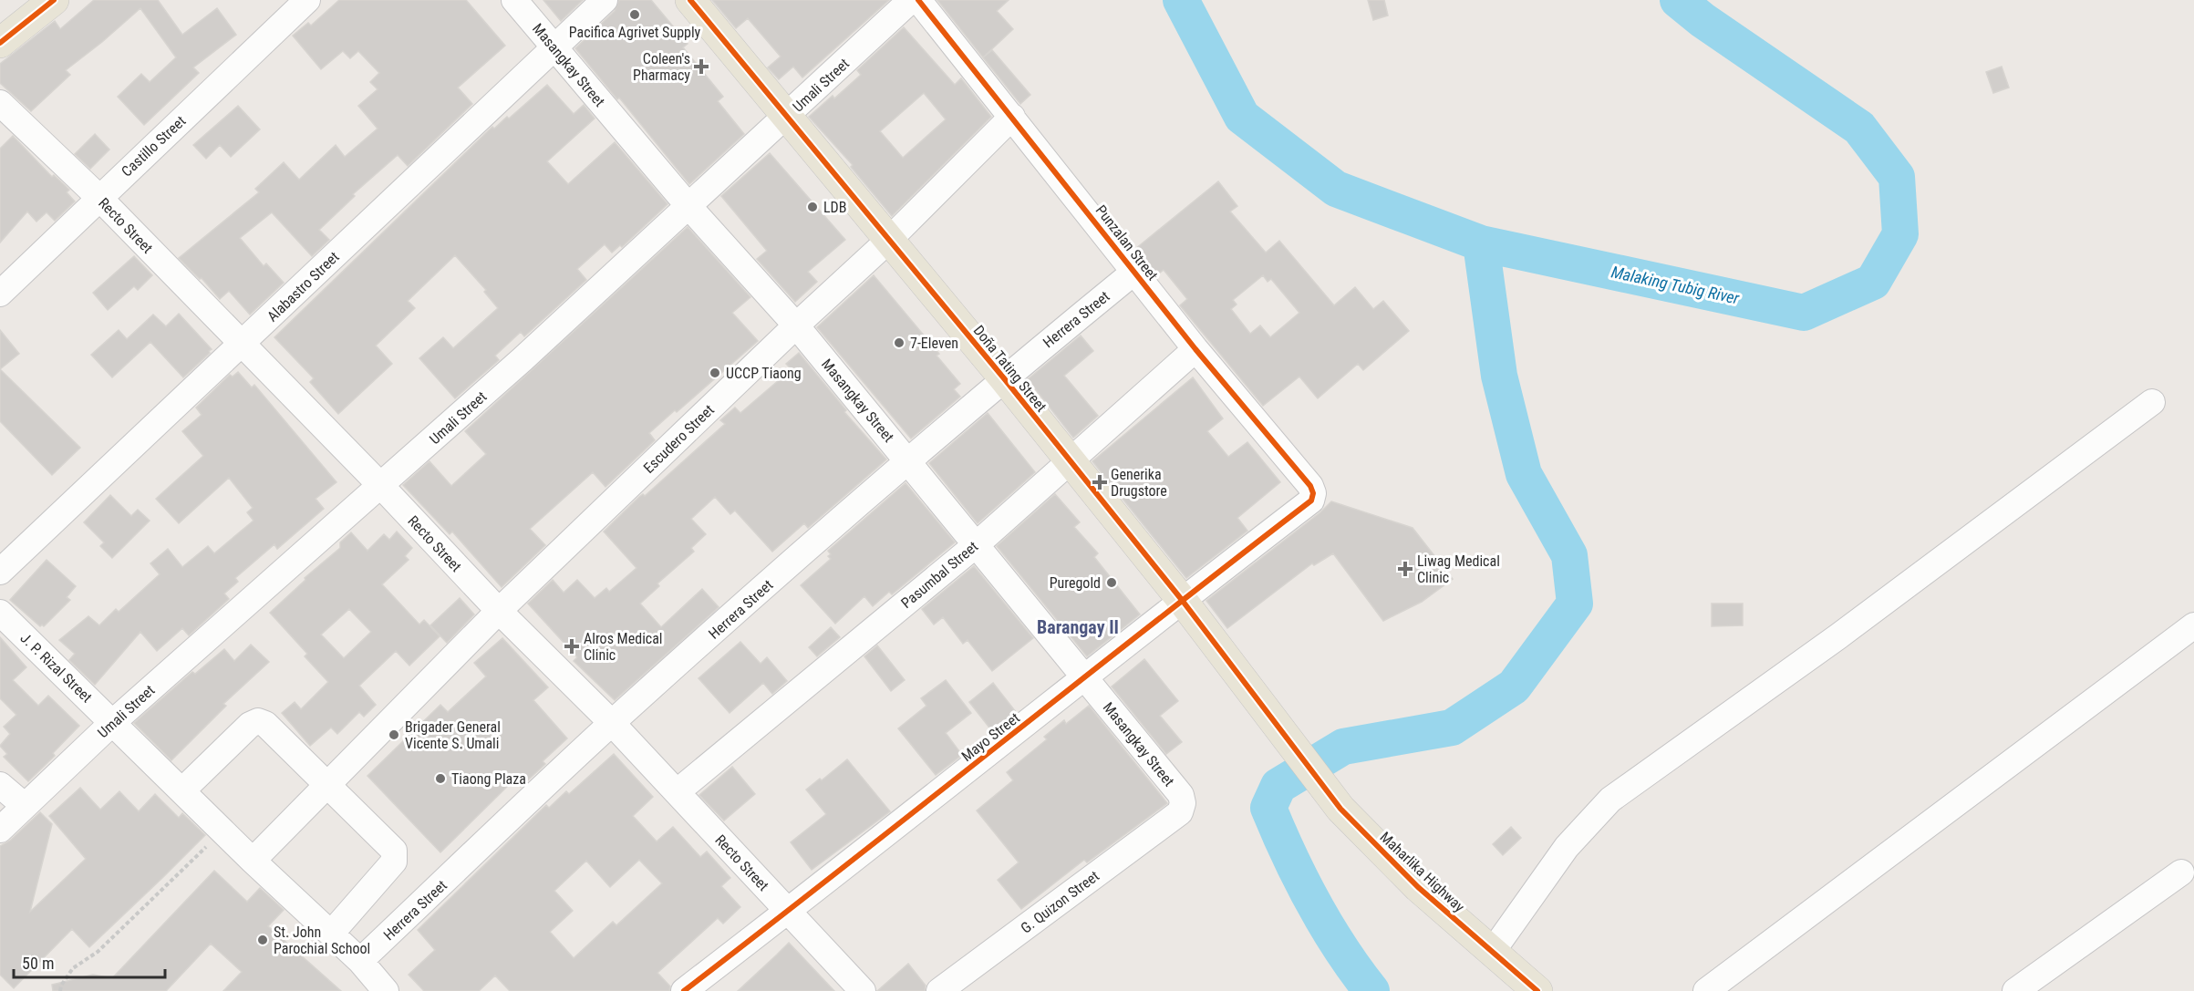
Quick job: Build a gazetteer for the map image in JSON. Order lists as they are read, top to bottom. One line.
{"streets":{"main road":["Doña Tating Street","Maharlika Highway"],"street":["Masangkay Street","Umali Street","Castillo Street","Recto Street","Punzalan Street","Alabastro Street","Herrera Street","Escudero Street","Pasumbal Street","J. P. Rizal Street","Mayo Street","G. Quizon Street"]},"crossings":[["Masangkay Street","Umali Street"],["Masangkay Street","Alabastro Street"],["Masangkay Street","Herrera Street"],["Masangkay Street","Escudero Street"],["Masangkay Street","Pasumbal Street"],["Masangkay Street","Mayo Street"],["Masangkay Street","G. Quizon Street"],["Umali Street","Recto Street"],["Umali Street","Doña Tating Street"],["Umali Street","J. P. Rizal Street"],["Castillo Street","Recto Street"],["Recto Street","Alabastro Street"],["Recto Street","Herrera Street"],["Recto Street","Escudero Street"],["Recto Street","Pasumbal Street"],["Recto Street","Mayo Street"],["Punzalan Street","Herrera Street"],["Punzalan Street","Escudero Street"],["Punzalan Street","Pasumbal Street"],["Punzalan Street","Mayo Street"],["Herrera Street","Doña Tating Street"],["Herrera Street","J. P. Rizal Street"],["Doña Tating Street","Escudero Street"],["Doña Tating Street","Pasumbal Street"],["Doña Tating Street","Mayo Street"],["Doña Tating Street","Maharlika Highway"],["Escudero Street","J. P. Rizal Street"]],"districts":["Barangay II"],"water":["Malaking Tubig River"],"places":{"other":["Pacifica Agrivet Supply","LDB","7-Eleven","UCCP Tiaong","Puregold","Brigader General Vicente S. Umali","Tiaong Plaza","St. John Parochial School"],"health":["Coleen's Pharmacy","Generika Drugstore","Liwag Medical Clinic","Alros Medical Clinic"]},"scale_bar":"50 m"}
